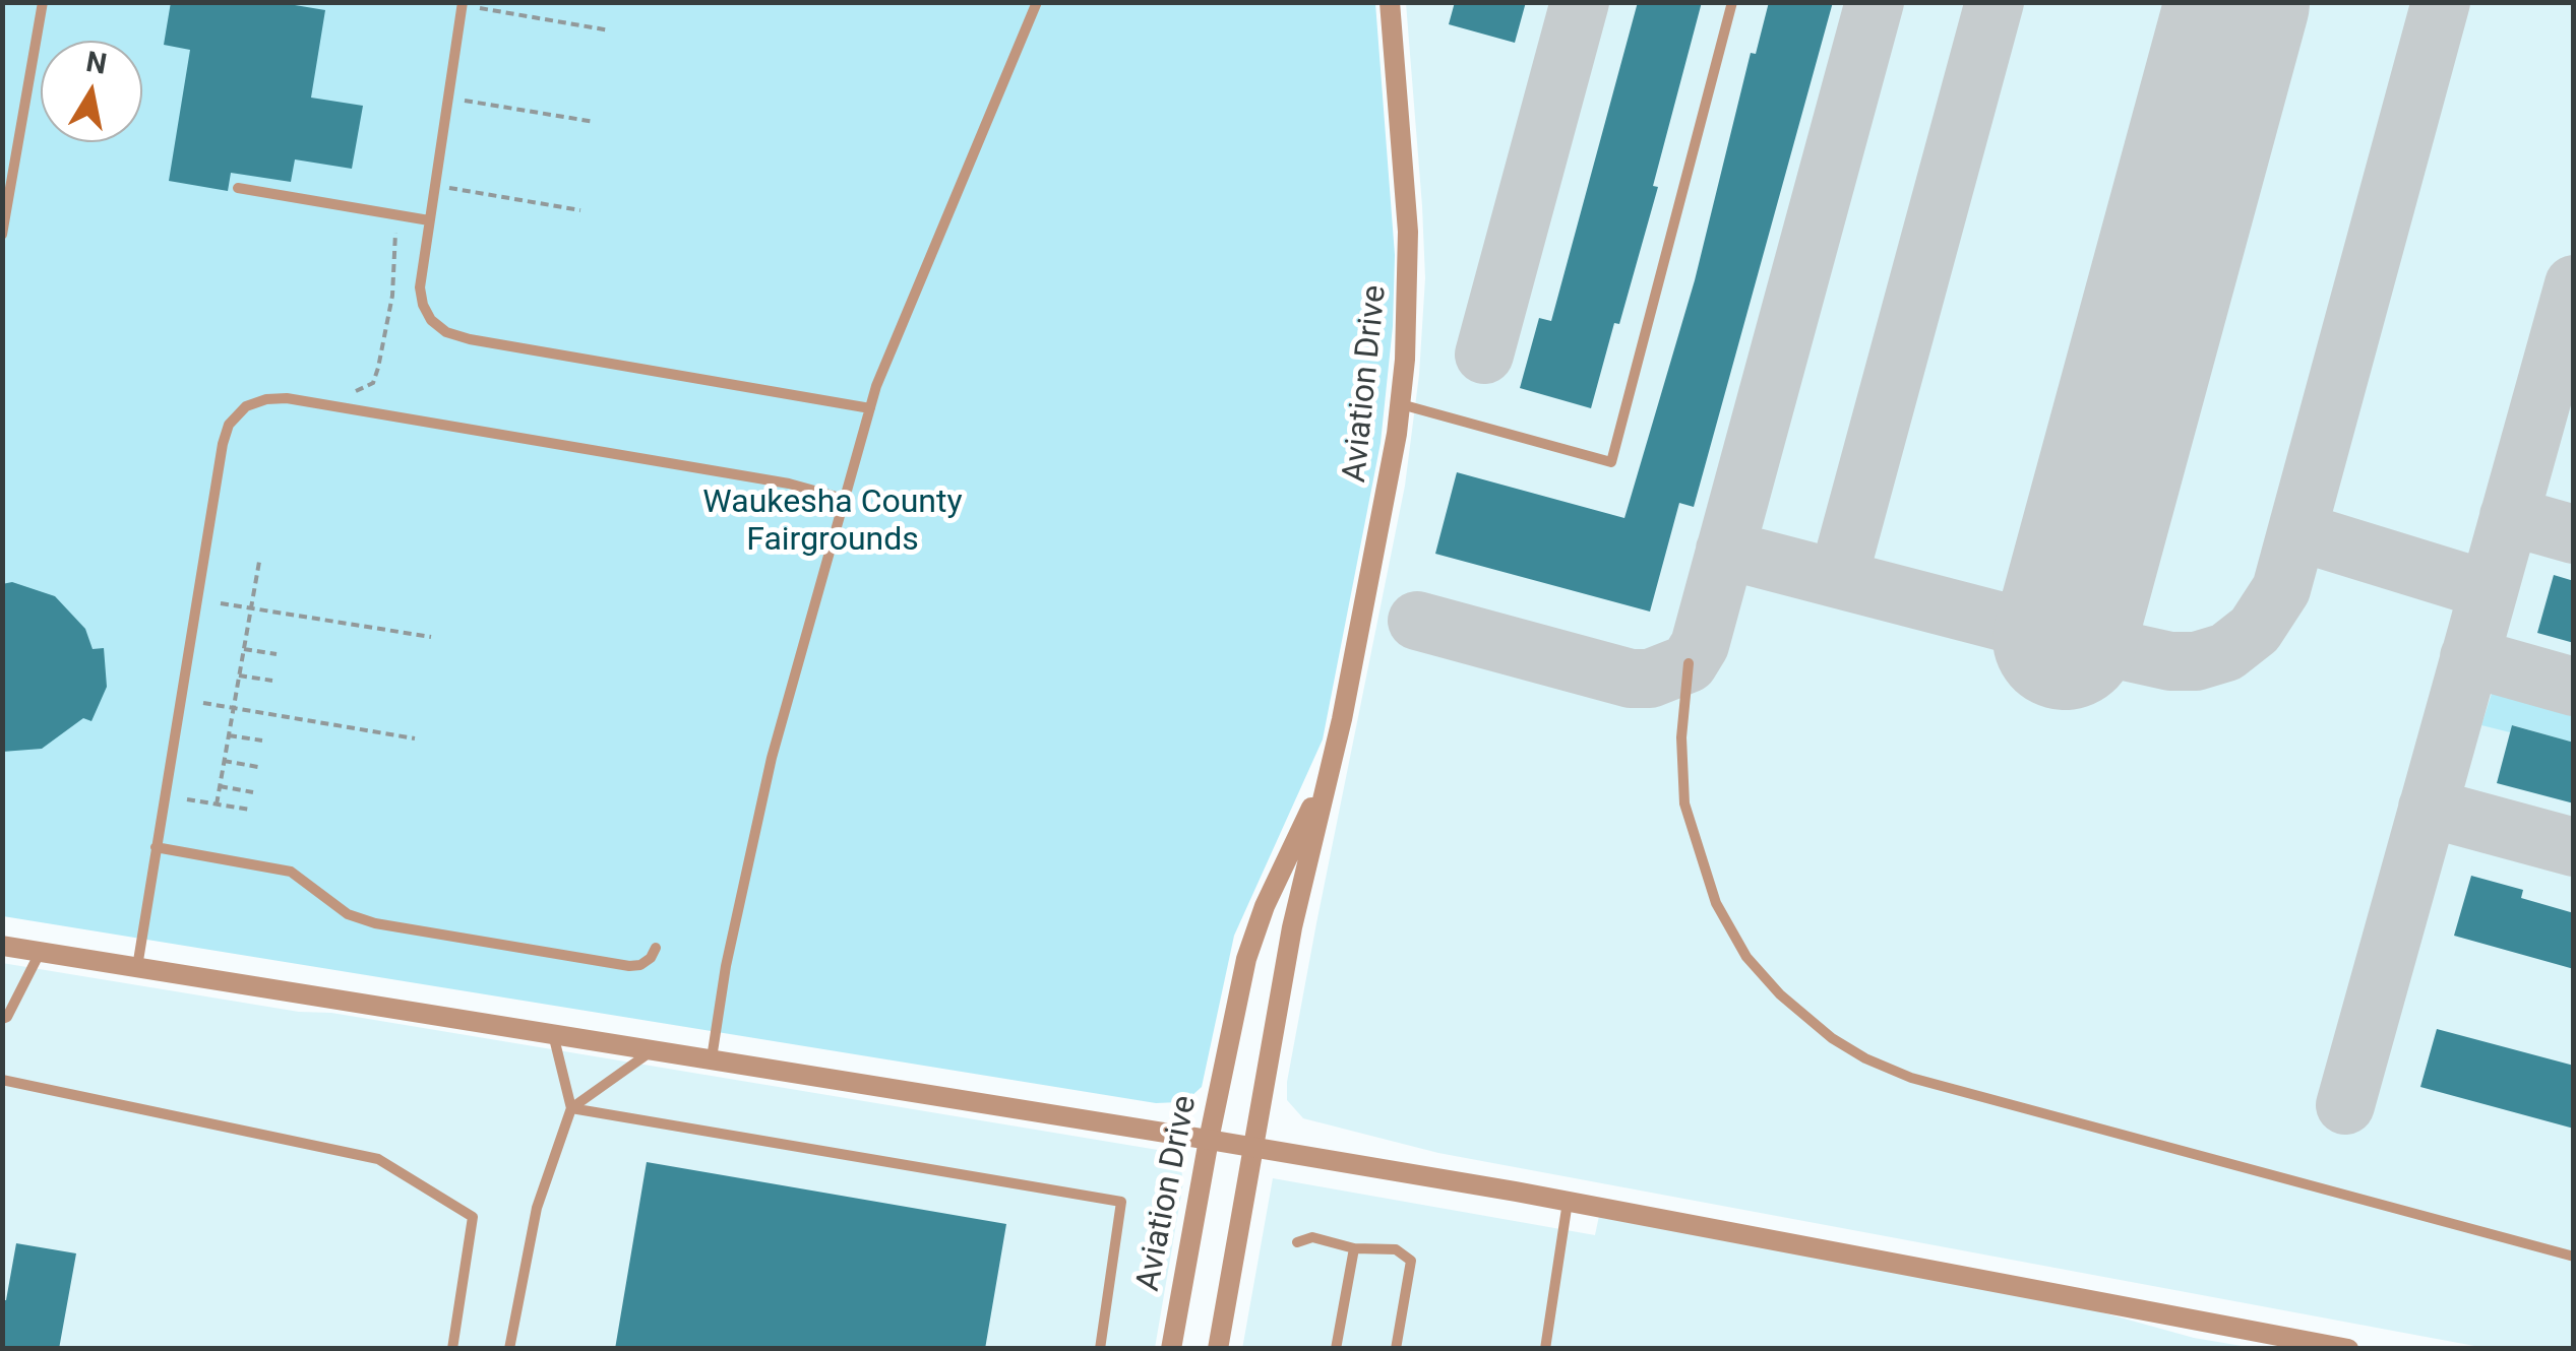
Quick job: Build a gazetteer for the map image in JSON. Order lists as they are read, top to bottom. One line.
{"streets":{"street":["Aviation Drive"]},"parks":["Waukesha County Fairgrounds"],"north":"top"}
